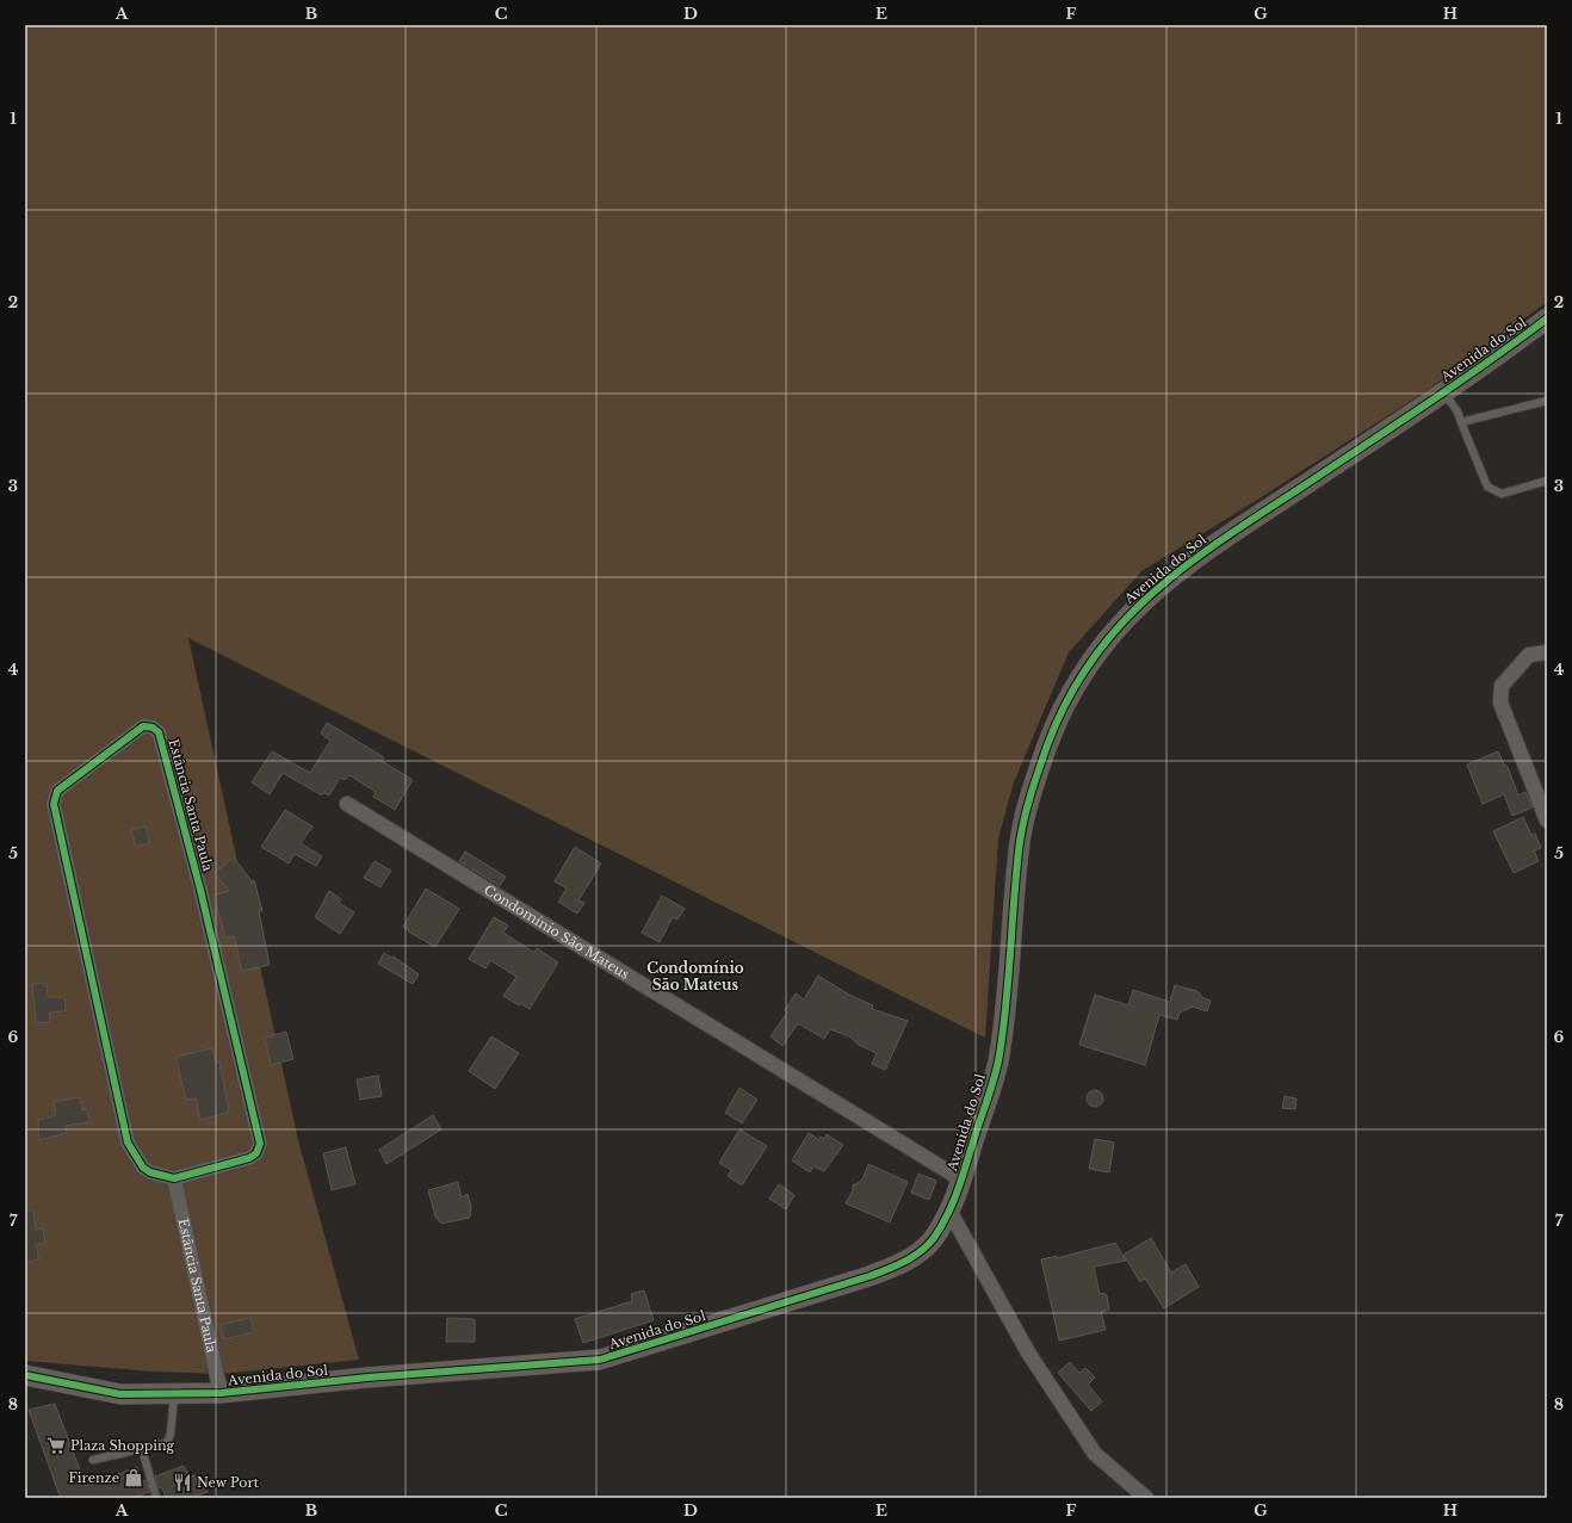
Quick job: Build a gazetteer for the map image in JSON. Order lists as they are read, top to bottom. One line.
{"streets":{"street":["Avenida do Sol","Estância Santa Paula","Condomínio São Mateus"]},"crossings":[["Avenida do Sol","Estância Santa Paula"],["Avenida do Sol","Condomínio São Mateus"]],"districts":["Condomínio São Mateus"],"places":{"supermarket":["Plaza Shopping"],"shop":["Firenze"],"restaurant":["New Port"]},"grid":{"columns":["A","B","C","D","E","F","G","H"],"rows":["1","2","3","4","5","6","7","8"]}}
